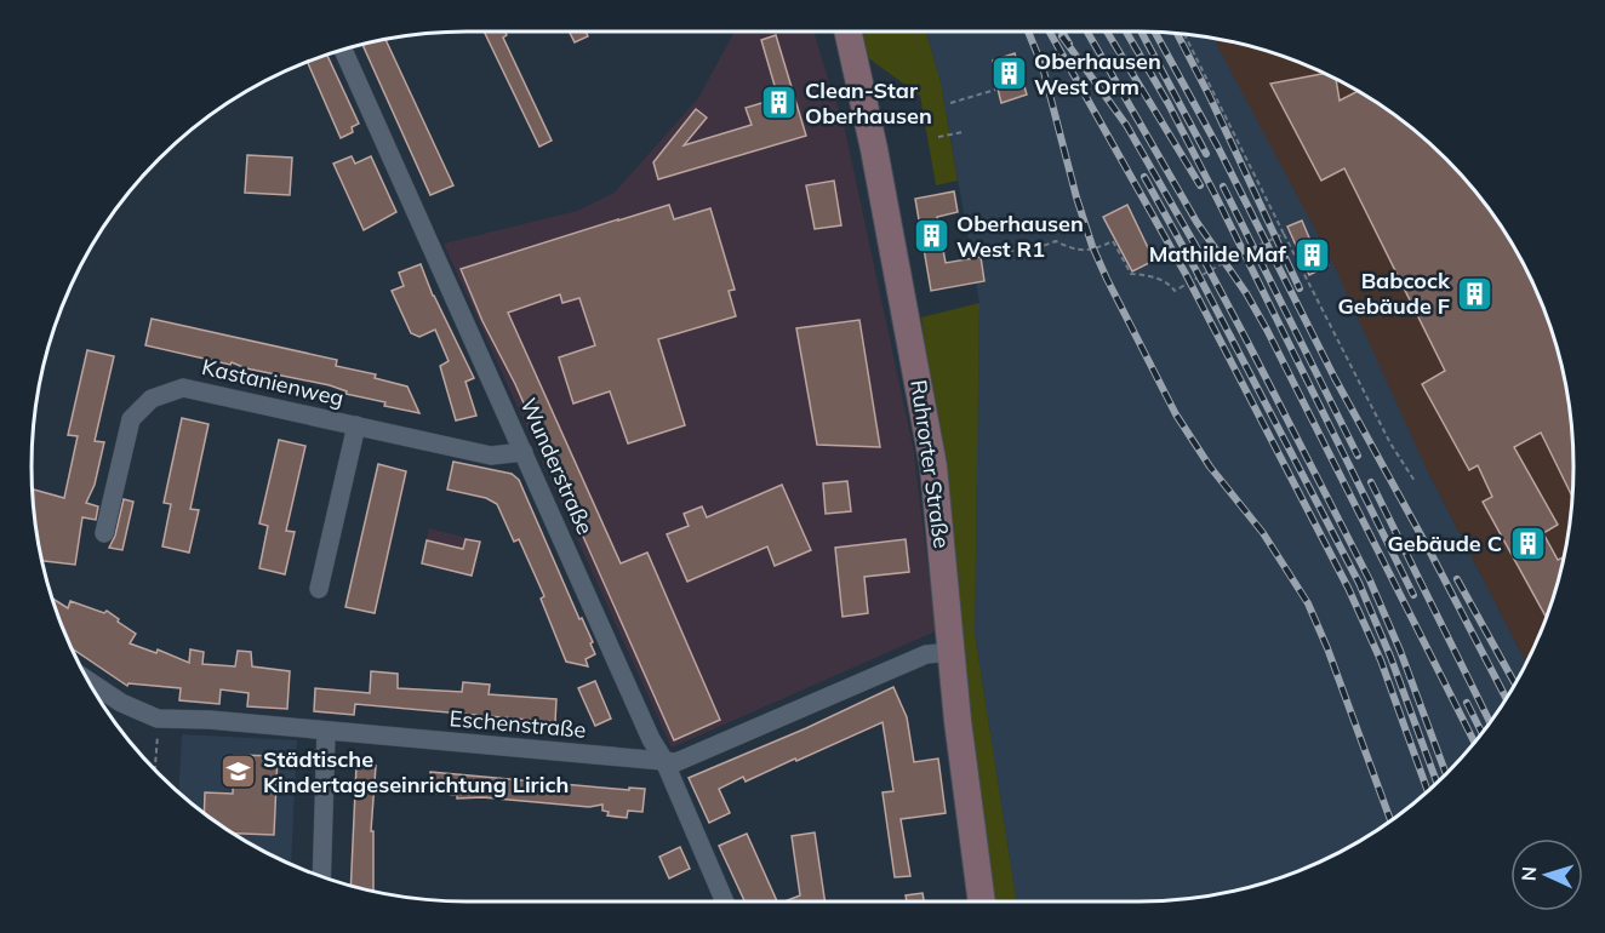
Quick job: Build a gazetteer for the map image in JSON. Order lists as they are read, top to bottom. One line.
{"streets":{"main road":["Ruhrorter Straße"],"street":["Kastanienweg","Wunderstraße","Eschenstraße"]},"crossings":[["Kastanienweg","Wunderstraße"],["Ruhrorter Straße","Eschenstraße"],["Wunderstraße","Eschenstraße"]],"places":{"building":["Oberhausen West Orm","Clean-Star Oberhausen","Oberhausen West R1","Mathilde Maf","Babcock Gebäude F","Gebäude C"],"school or university":["Städtische Kindertageseinrichtung Lirich"]},"north":"left"}
